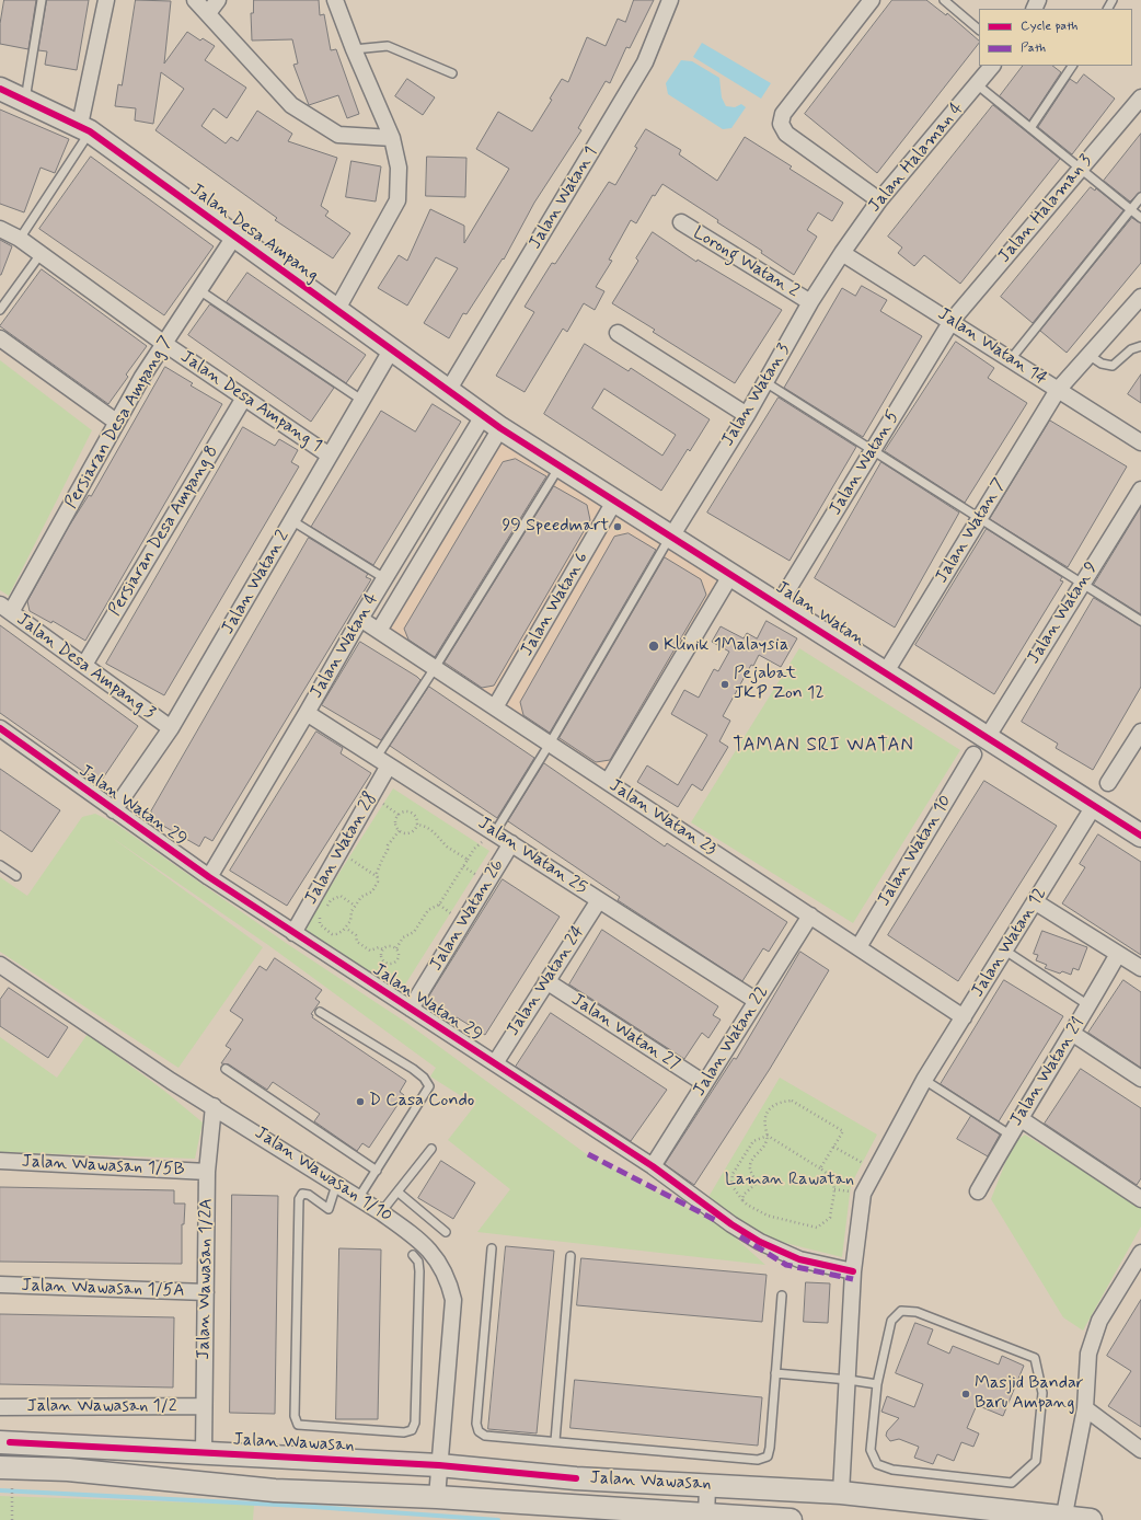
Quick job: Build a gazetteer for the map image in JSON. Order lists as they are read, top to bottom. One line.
{"streets":{"main road":["Jalan Desa Ampang","Jalan Watan","Jalan Wawasan"],"street":["Jalan Halaman 4","Jalan Watan 1","Jalan Halaman 3","Lorong Watan 2","Jalan Watan 14","Jalan Watan 3","Jalan Desa Ampang 1","Persiaran Desa Ampang 7","Jalan Watan 5","Persiaran Desa Ampang 8","Jalan Watan 7","Jalan Watan 2","Jalan Watan 6","Jalan Watan 9","Jalan Watan 4","Jalan Desa Ampang 3","Jalan Watan 29","Jalan Watan 23","Jalan Watan 28","Jalan Watan 10","Jalan Watan 25","Jalan Watan 26","Jalan Watan 12","Jalan Watan 24","Jalan Watan 27","Jalan Watan 22","Jalan Watan 21","Jalan Wawasan 1/5B","Jalan Wawasan 1/10","Jalan Wawasan 1/2A","Jalan Wawasan 1/5A","Jalan Wawasan 1/2"]},"crossings":[["Jalan Halaman 4","Jalan Watan 14"],["Jalan Halaman 4","Jalan Watan 3"],["Jalan Watan 1","Jalan Desa Ampang"],["Jalan Halaman 3","Jalan Watan 14"],["Jalan Halaman 3","Jalan Watan 5"],["Jalan Desa Ampang","Persiaran Desa Ampang 7"],["Jalan Desa Ampang","Jalan Watan 2"],["Jalan Desa Ampang","Jalan Watan"],["Jalan Desa Ampang","Jalan Watan 4"],["Lorong Watan 2","Jalan Watan 3"],["Jalan Watan 14","Jalan Watan 3"],["Jalan Watan 14","Jalan Watan 5"],["Jalan Watan 14","Jalan Watan 7"],["Jalan Watan 3","Jalan Watan"],["Jalan Desa Ampang 1","Persiaran Desa Ampang 7"],["Jalan Desa Ampang 1","Persiaran Desa Ampang 8"],["Jalan Desa Ampang 1","Jalan Watan 2"],["Persiaran Desa Ampang 7","Jalan Desa Ampang 3"],["Jalan Watan 5","Jalan Watan"],["Persiaran Desa Ampang 8","Jalan Desa Ampang 3"],["Jalan Watan 7","Jalan Watan"],["Jalan Watan 2","Jalan Desa Ampang 3"],["Jalan Watan 2","Jalan Watan 29"],["Jalan Watan 6","Jalan Watan"],["Jalan Watan 6","Jalan Watan 23"],["Jalan Watan 9","Jalan Watan"],["Jalan Watan 9","Jalan Watan 10"],["Jalan Watan","Jalan Watan 4"],["Jalan Watan","Jalan Watan 10"],["Jalan Watan","Jalan Watan 12"],["Jalan Watan 4","Jalan Watan 29"],["Jalan Watan 4","Jalan Watan 23"],["Jalan Watan 4","Jalan Watan 25"],["Jalan Watan 29","Jalan Watan 28"],["Jalan Watan 29","Jalan Watan 26"],["Jalan Watan 29","Jalan Watan 12"],["Jalan Watan 29","Jalan Watan 24"],["Jalan Watan 29","Jalan Watan 22"],["Jalan Watan 23","Jalan Watan 10"],["Jalan Watan 23","Jalan Watan 12"],["Jalan Watan 23","Jalan Watan 22"],["Jalan Watan 28","Jalan Watan 25"],["Jalan Watan 25","Jalan Watan 26"],["Jalan Watan 25","Jalan Watan 24"],["Jalan Watan 25","Jalan Watan 22"],["Jalan Watan 24","Jalan Watan 27"],["Jalan Watan 27","Jalan Watan 22"],["Jalan Wawasan 1/5B","Jalan Wawasan 1/2A"],["Jalan Wawasan 1/10","Jalan Wawasan 1/2A"],["Jalan Wawasan 1/10","Jalan Wawasan"],["Jalan Wawasan 1/2A","Jalan Wawasan 1/5A"],["Jalan Wawasan 1/2A","Jalan Wawasan 1/2"],["Jalan Wawasan 1/2A","Jalan Wawasan"]],"districts":["TAMAN SRI WATAN"],"parks":["Laman Rawatan"],"places":["99 Speedmart","Klinik 1Malaysia","Pejabat JKP Zon 12","D Casa Condo","Masjid Bandar Baru Ampang"],"legend":["Cycle path","Path"]}
